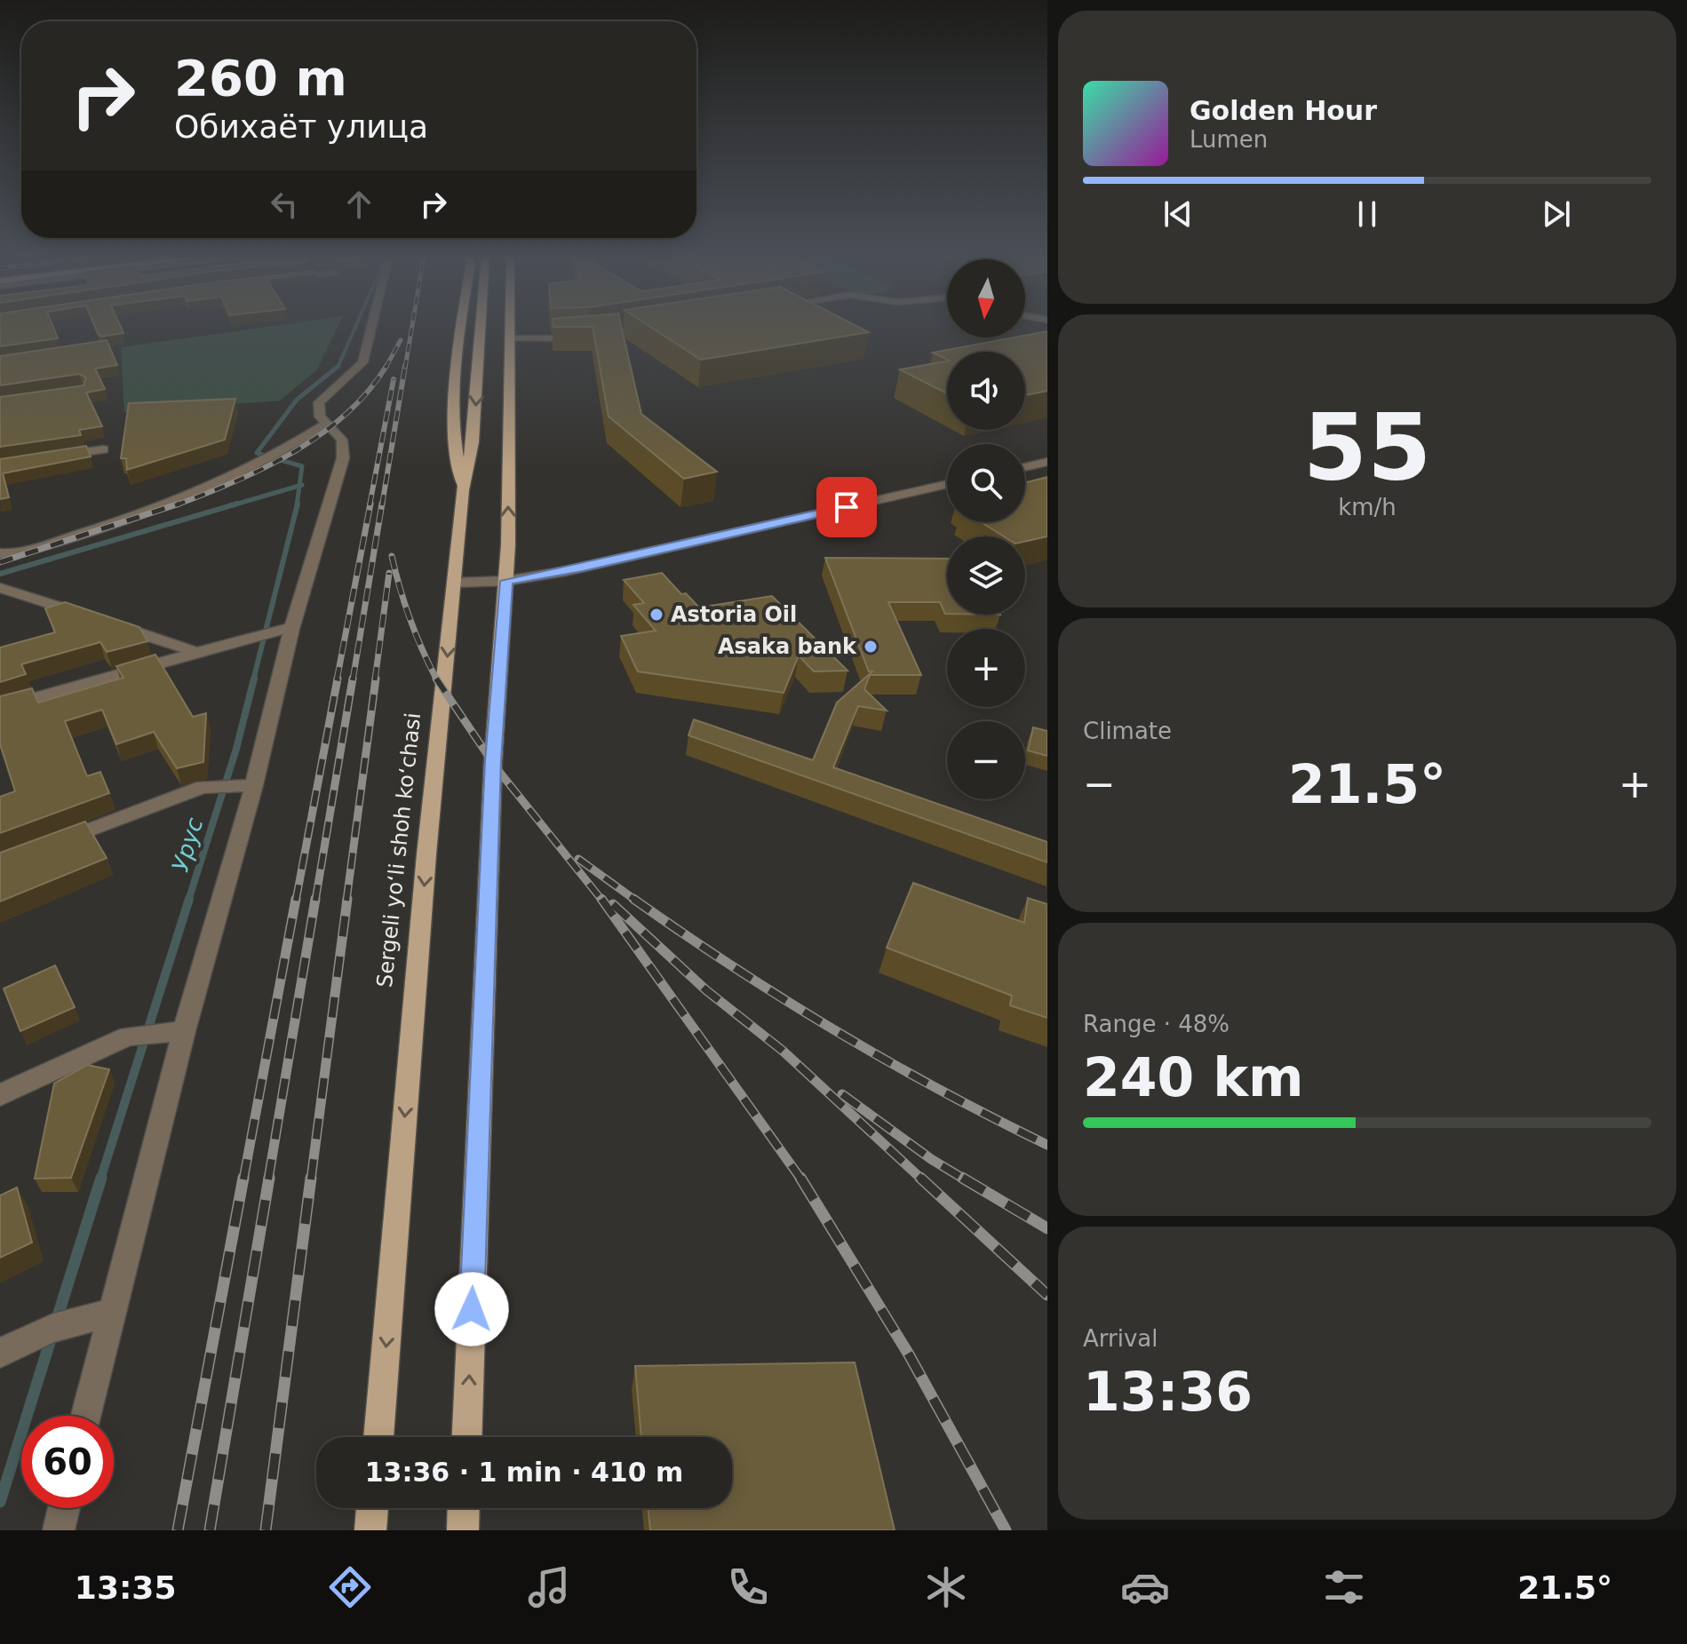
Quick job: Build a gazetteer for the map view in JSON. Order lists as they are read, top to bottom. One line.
{"streets":{"main road":["Sergeli yo‘li shoh ko‘chasi"]},"water":["Урус"],"places":["Astoria Oil","Asaka bank"],"north":"bottom","page":{"turn":["260 m","Обихаёт улица"],"song":["Golden Hour","Lumen"],"map_buttons":["+","−"],"tile":[["55","km/h"],"Climate",["Range · 48%","240 km"],["Arrival","13:36"]],"heat":["−","21.5°","+"],"limit":"60","trip":"13:36 · 1 min · 410 m","tabs":["13:35","21.5°"]}}
